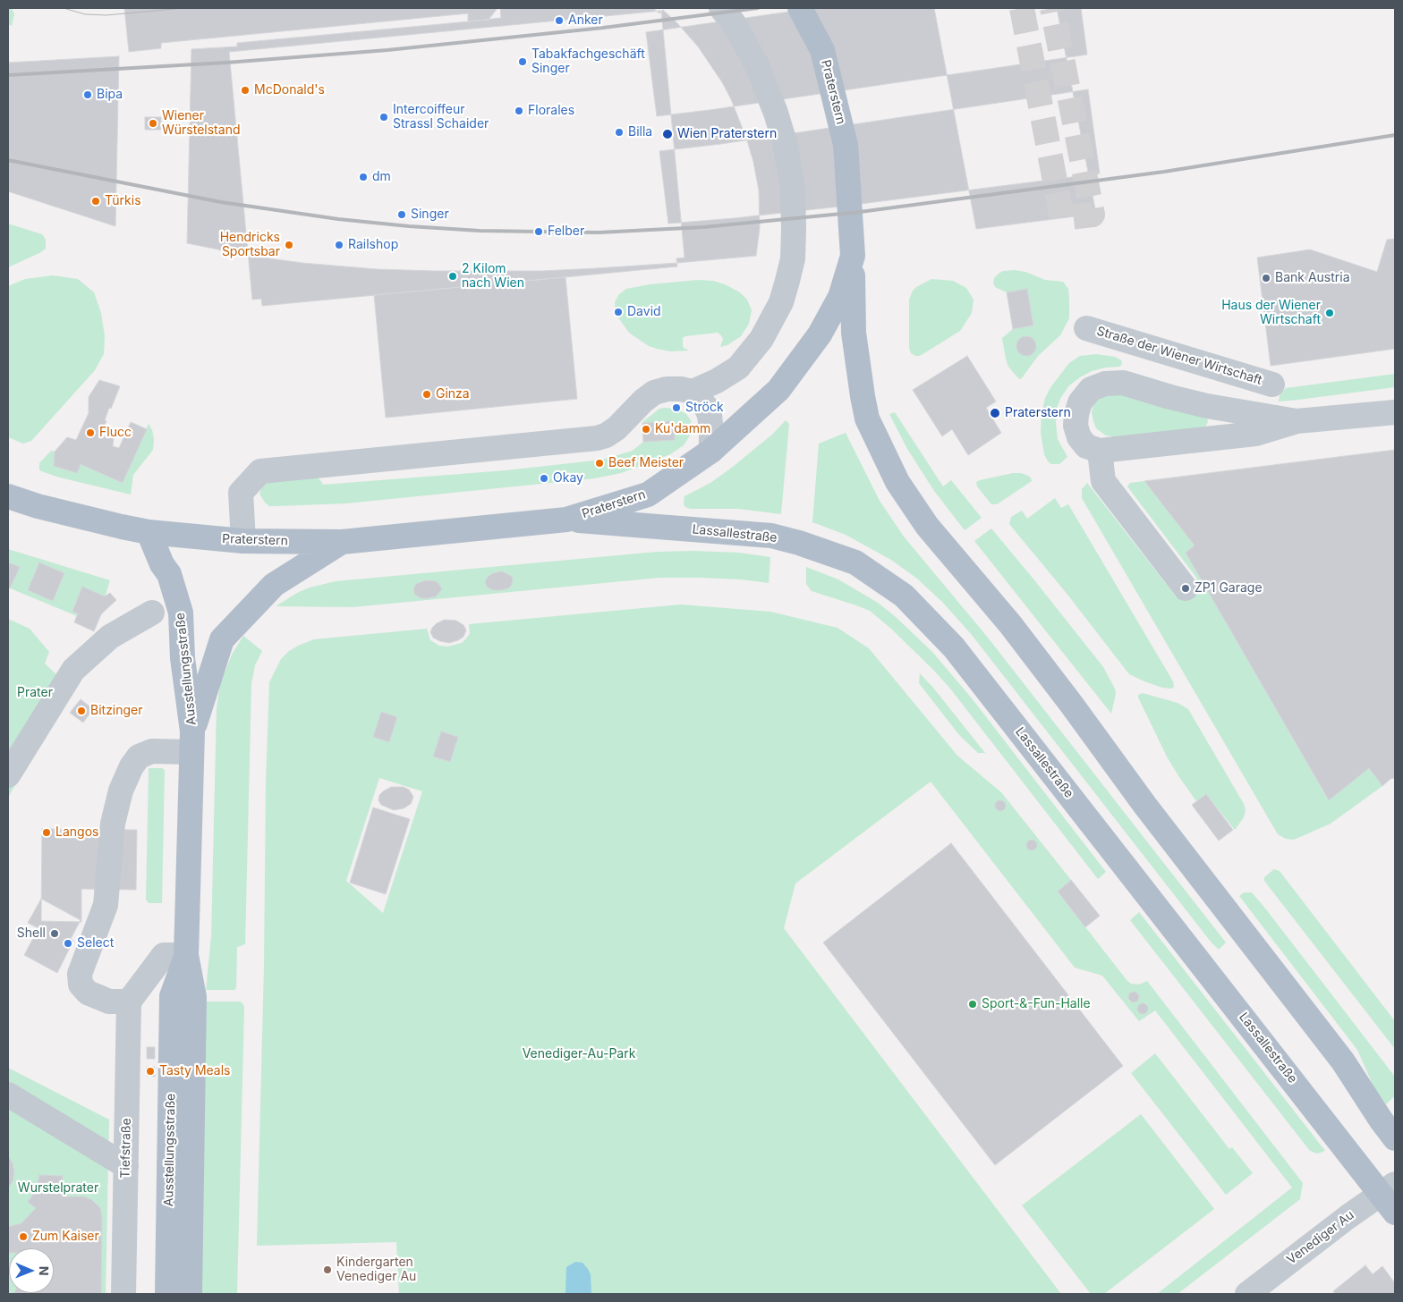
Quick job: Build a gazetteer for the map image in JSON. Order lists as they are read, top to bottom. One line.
{"streets":{"main road":["Praterstern","Lassallestraße","Ausstellungsstraße"],"street":["Straße der Wiener Wirtschaft","Tiefstraße","Venediger Au"]},"crossings":[["Praterstern","Lassallestraße"],["Praterstern","Ausstellungsstraße"],["Lassallestraße","Venediger Au"]],"parks":["Prater","Venediger-Au-Park","Wurstelprater"],"places":["Anker","Tabakfachgeschäft Singer","McDonald's","Bipa","Florales","Intercoiffeur Strassl Schaider","Wiener Würstelstand","Billa","Wien Praterstern","dm","Türkis","Singer","Felber","Hendricks Sportsbar","Railshop","2 Kilom nach Wien","Bank Austria","David","Haus der Wiener Wirtschaft","Ginza","Ströck","Praterstern","Ku'damm","Flucc","Beef Meister","Okay","ZP1 Garage","Bitzinger","Langos","Shell","Select","Sport-&-Fun-Halle","Tasty Meals","Zum Kaiser","Kindergarten Venediger Au"],"north":"right"}
